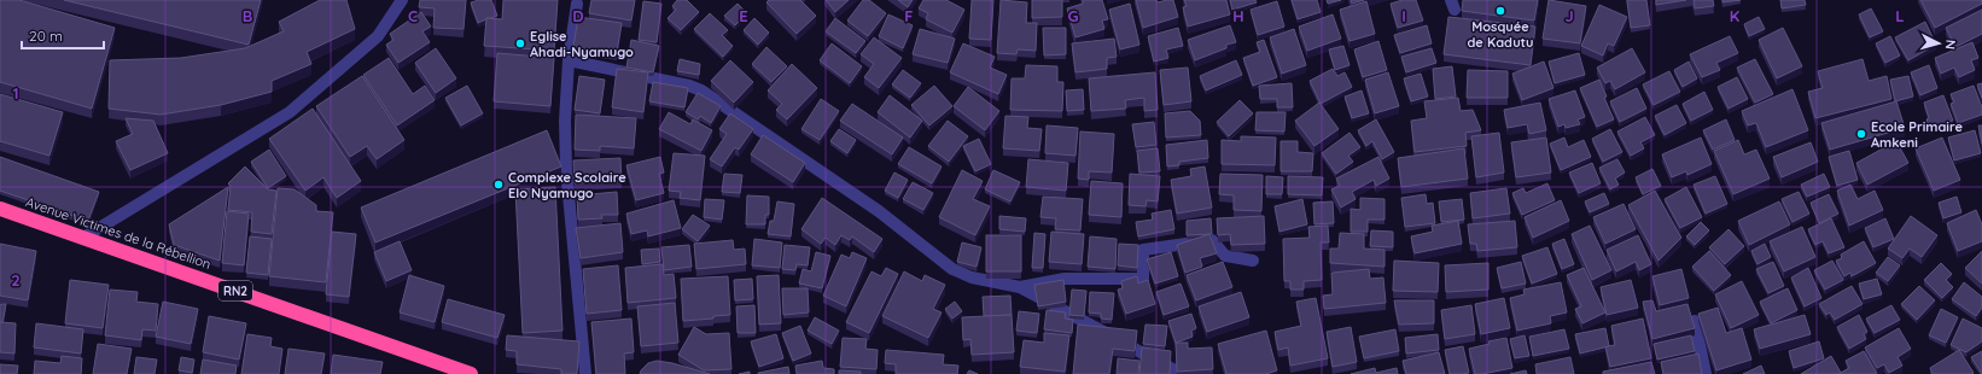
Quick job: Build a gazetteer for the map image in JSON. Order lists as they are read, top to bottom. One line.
{"streets":{"highway":["Avenue Victimes de la Rébellion","RN2"]},"places":["Mosquée de Kadutu","Eglise Ahadi-Nyamugo","Ecole Primaire Amkeni","Complexe Scolaire Elo Nyamugo"],"scale_bar":"20 m","north":"right","grid":{"columns":["B","C","D","E","F","G","H","I","J","K","L"],"rows":["1","2"]}}
